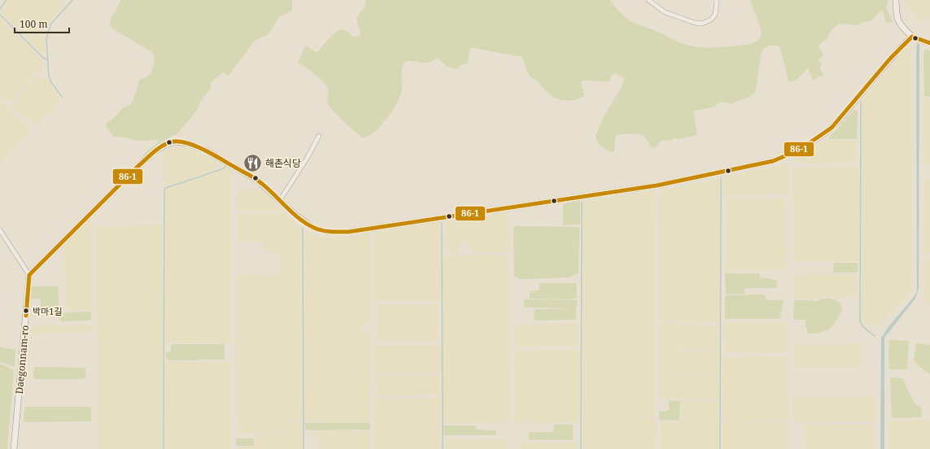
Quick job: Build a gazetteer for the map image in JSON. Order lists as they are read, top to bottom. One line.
{"streets":{"street":["Daegonnam-ro"]},"places":{"restaurant":["해촌식당"],"other":["박마1길"]},"lines":["transit line 86-1"],"scale_bar":"100 m"}
